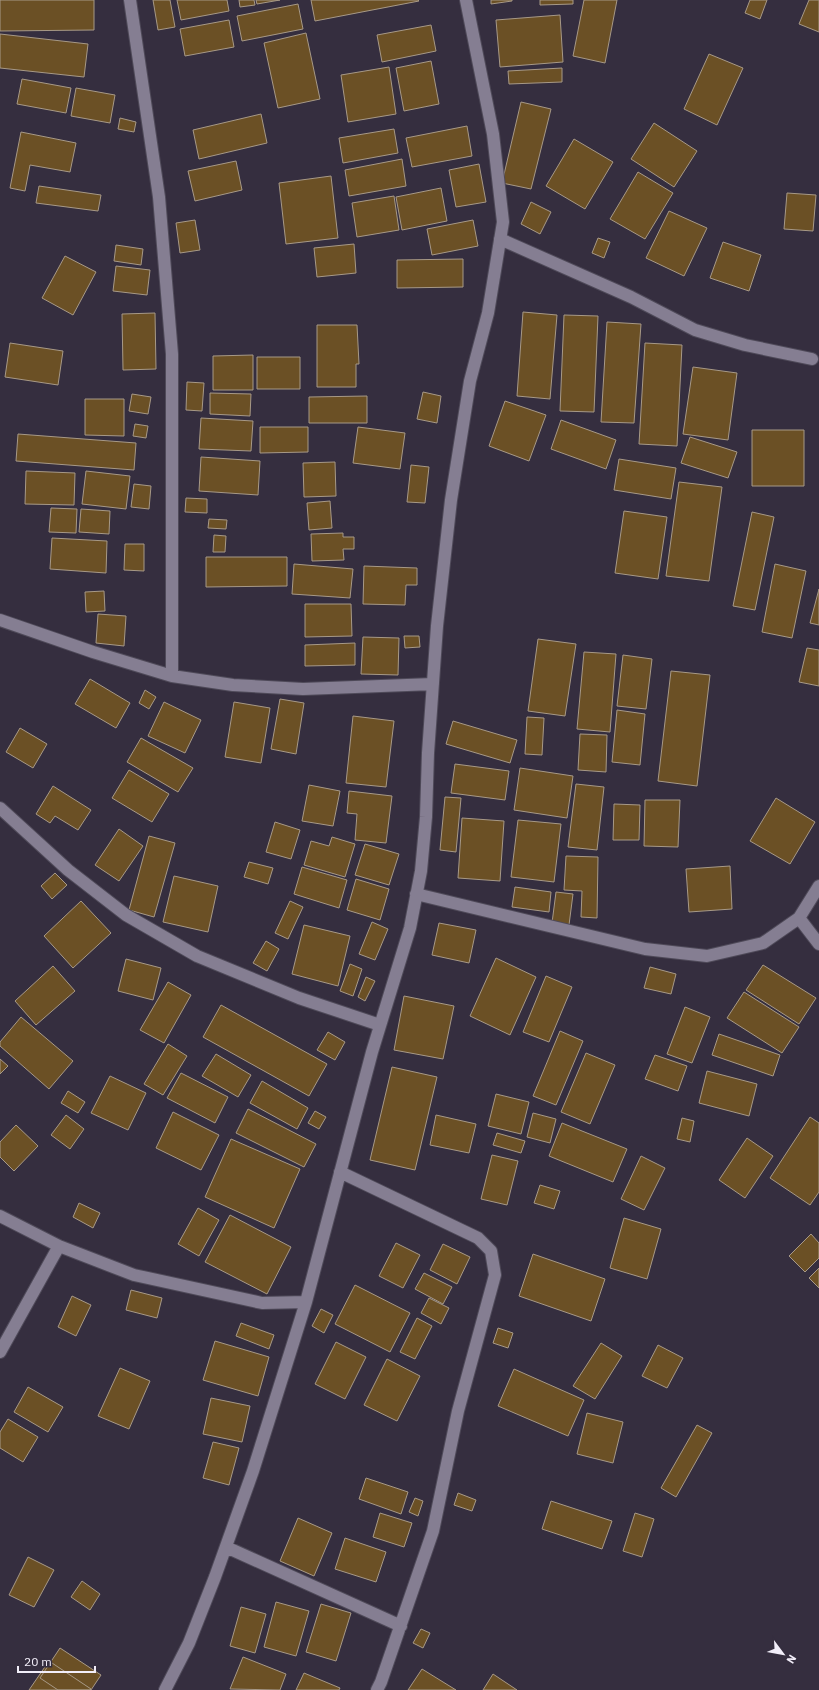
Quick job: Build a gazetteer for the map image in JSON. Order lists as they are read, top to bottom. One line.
{"scale_bar":"20 m","north":"bottom right"}
